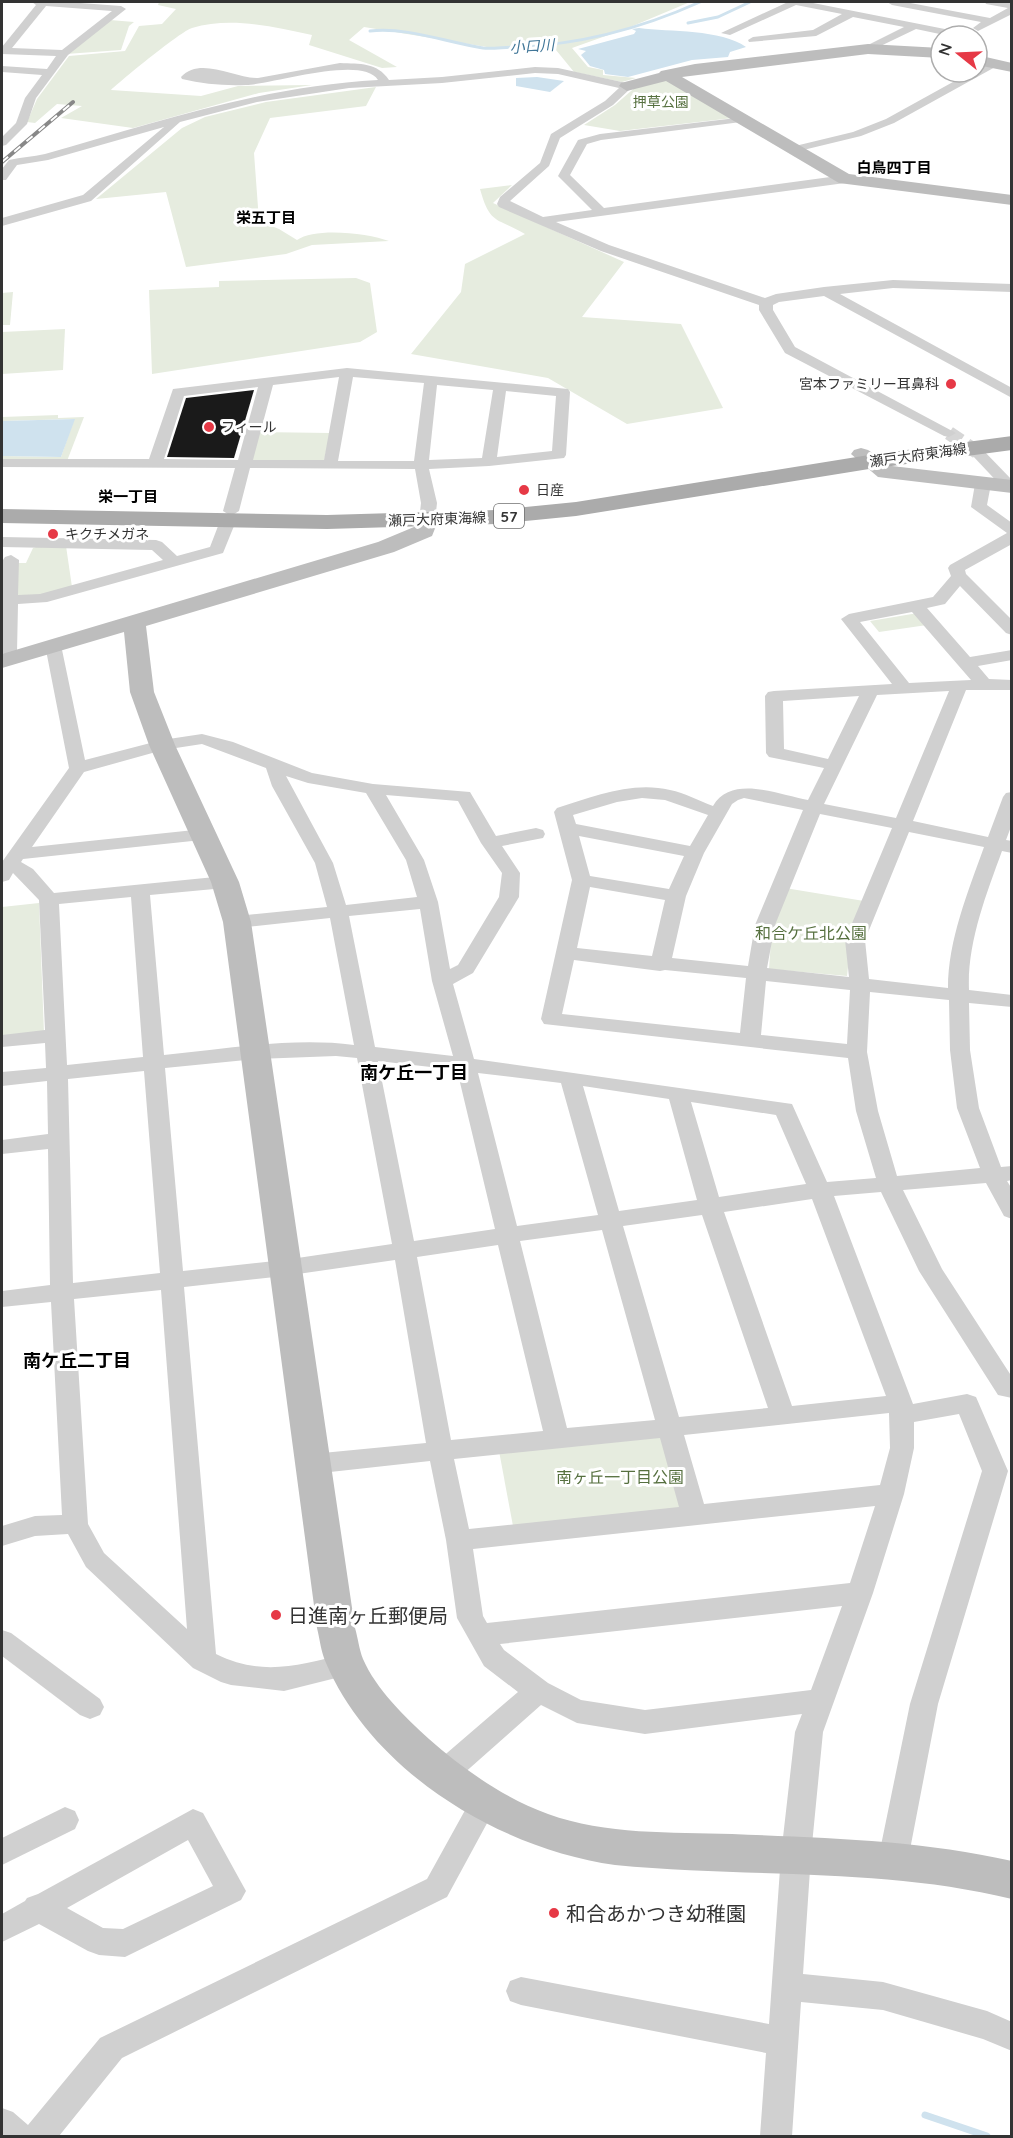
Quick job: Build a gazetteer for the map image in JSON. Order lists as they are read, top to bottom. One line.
{"streets":{"main road":["瀬戸大府東海線","57"]},"districts":["白鳥四丁目","栄五丁目","栄一丁目","南ケ丘一丁目","南ケ丘二丁目"],"water":["小口川"],"parks":["押草公園","和合ケ丘北公園","南ヶ丘一丁目公園"],"places":["宮本ファミリー耳鼻科","フィール","日産","キクチメガネ","日進南ヶ丘郵便局","和合あかつき幼稚園"],"north":"left"}
